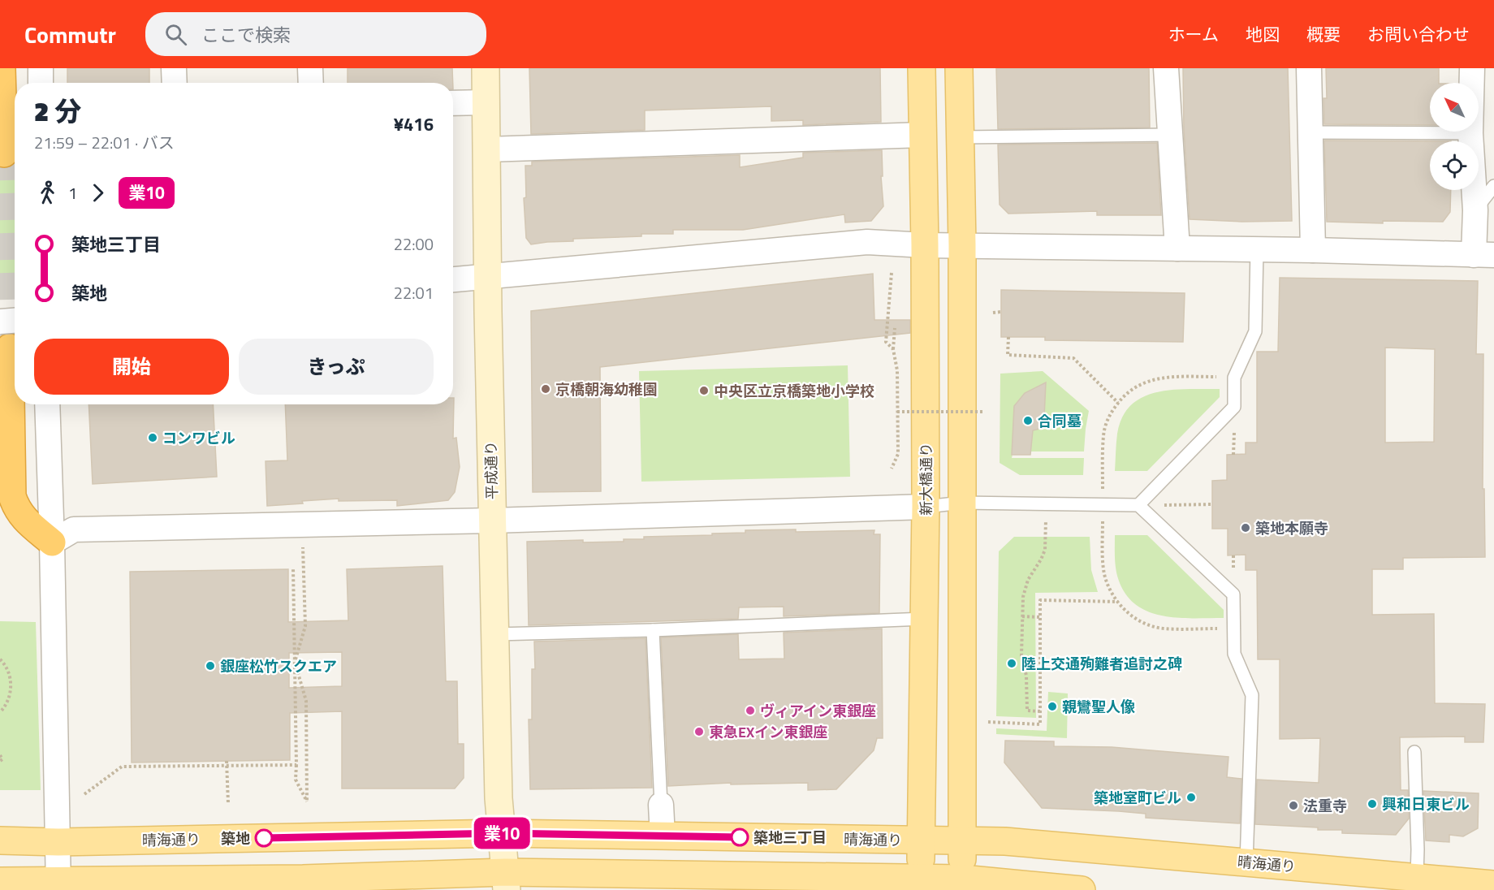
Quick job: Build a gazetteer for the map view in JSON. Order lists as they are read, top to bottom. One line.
{"streets":{"main road":["新大橋通り","晴海通り"],"street":["平成通り"]},"crossings":[["平成通り","晴海通り"],["新大橋通り","晴海通り"]],"places":["京橋朝海幼稚園","中央区立京橋築地小学校","合同墓","コンワビル","築地本願寺","陸上交通殉難者追討之碑","銀座松竹スクエア","親鸞聖人像","ヴィアイン東銀座","東急EXイン東銀座","築地室町ビル","興和日東ビル","法重寺","築地三丁目","築地"],"lines":["bus line 業10"],"north":"top left","page":{"header":"Commutr","search":"ここで検索","nav":["ホーム","地図","概要","お問い合わせ"],"on_map":"業10","heading":["2 分","21:59 – 22:01 · バス","¥416"],"legs":["1","業10"],"list":[{"name":"築地三丁目","value":"22:00"},{"name":"築地","value":"22:01"}],"buttons":["開始","きっぷ"]}}
